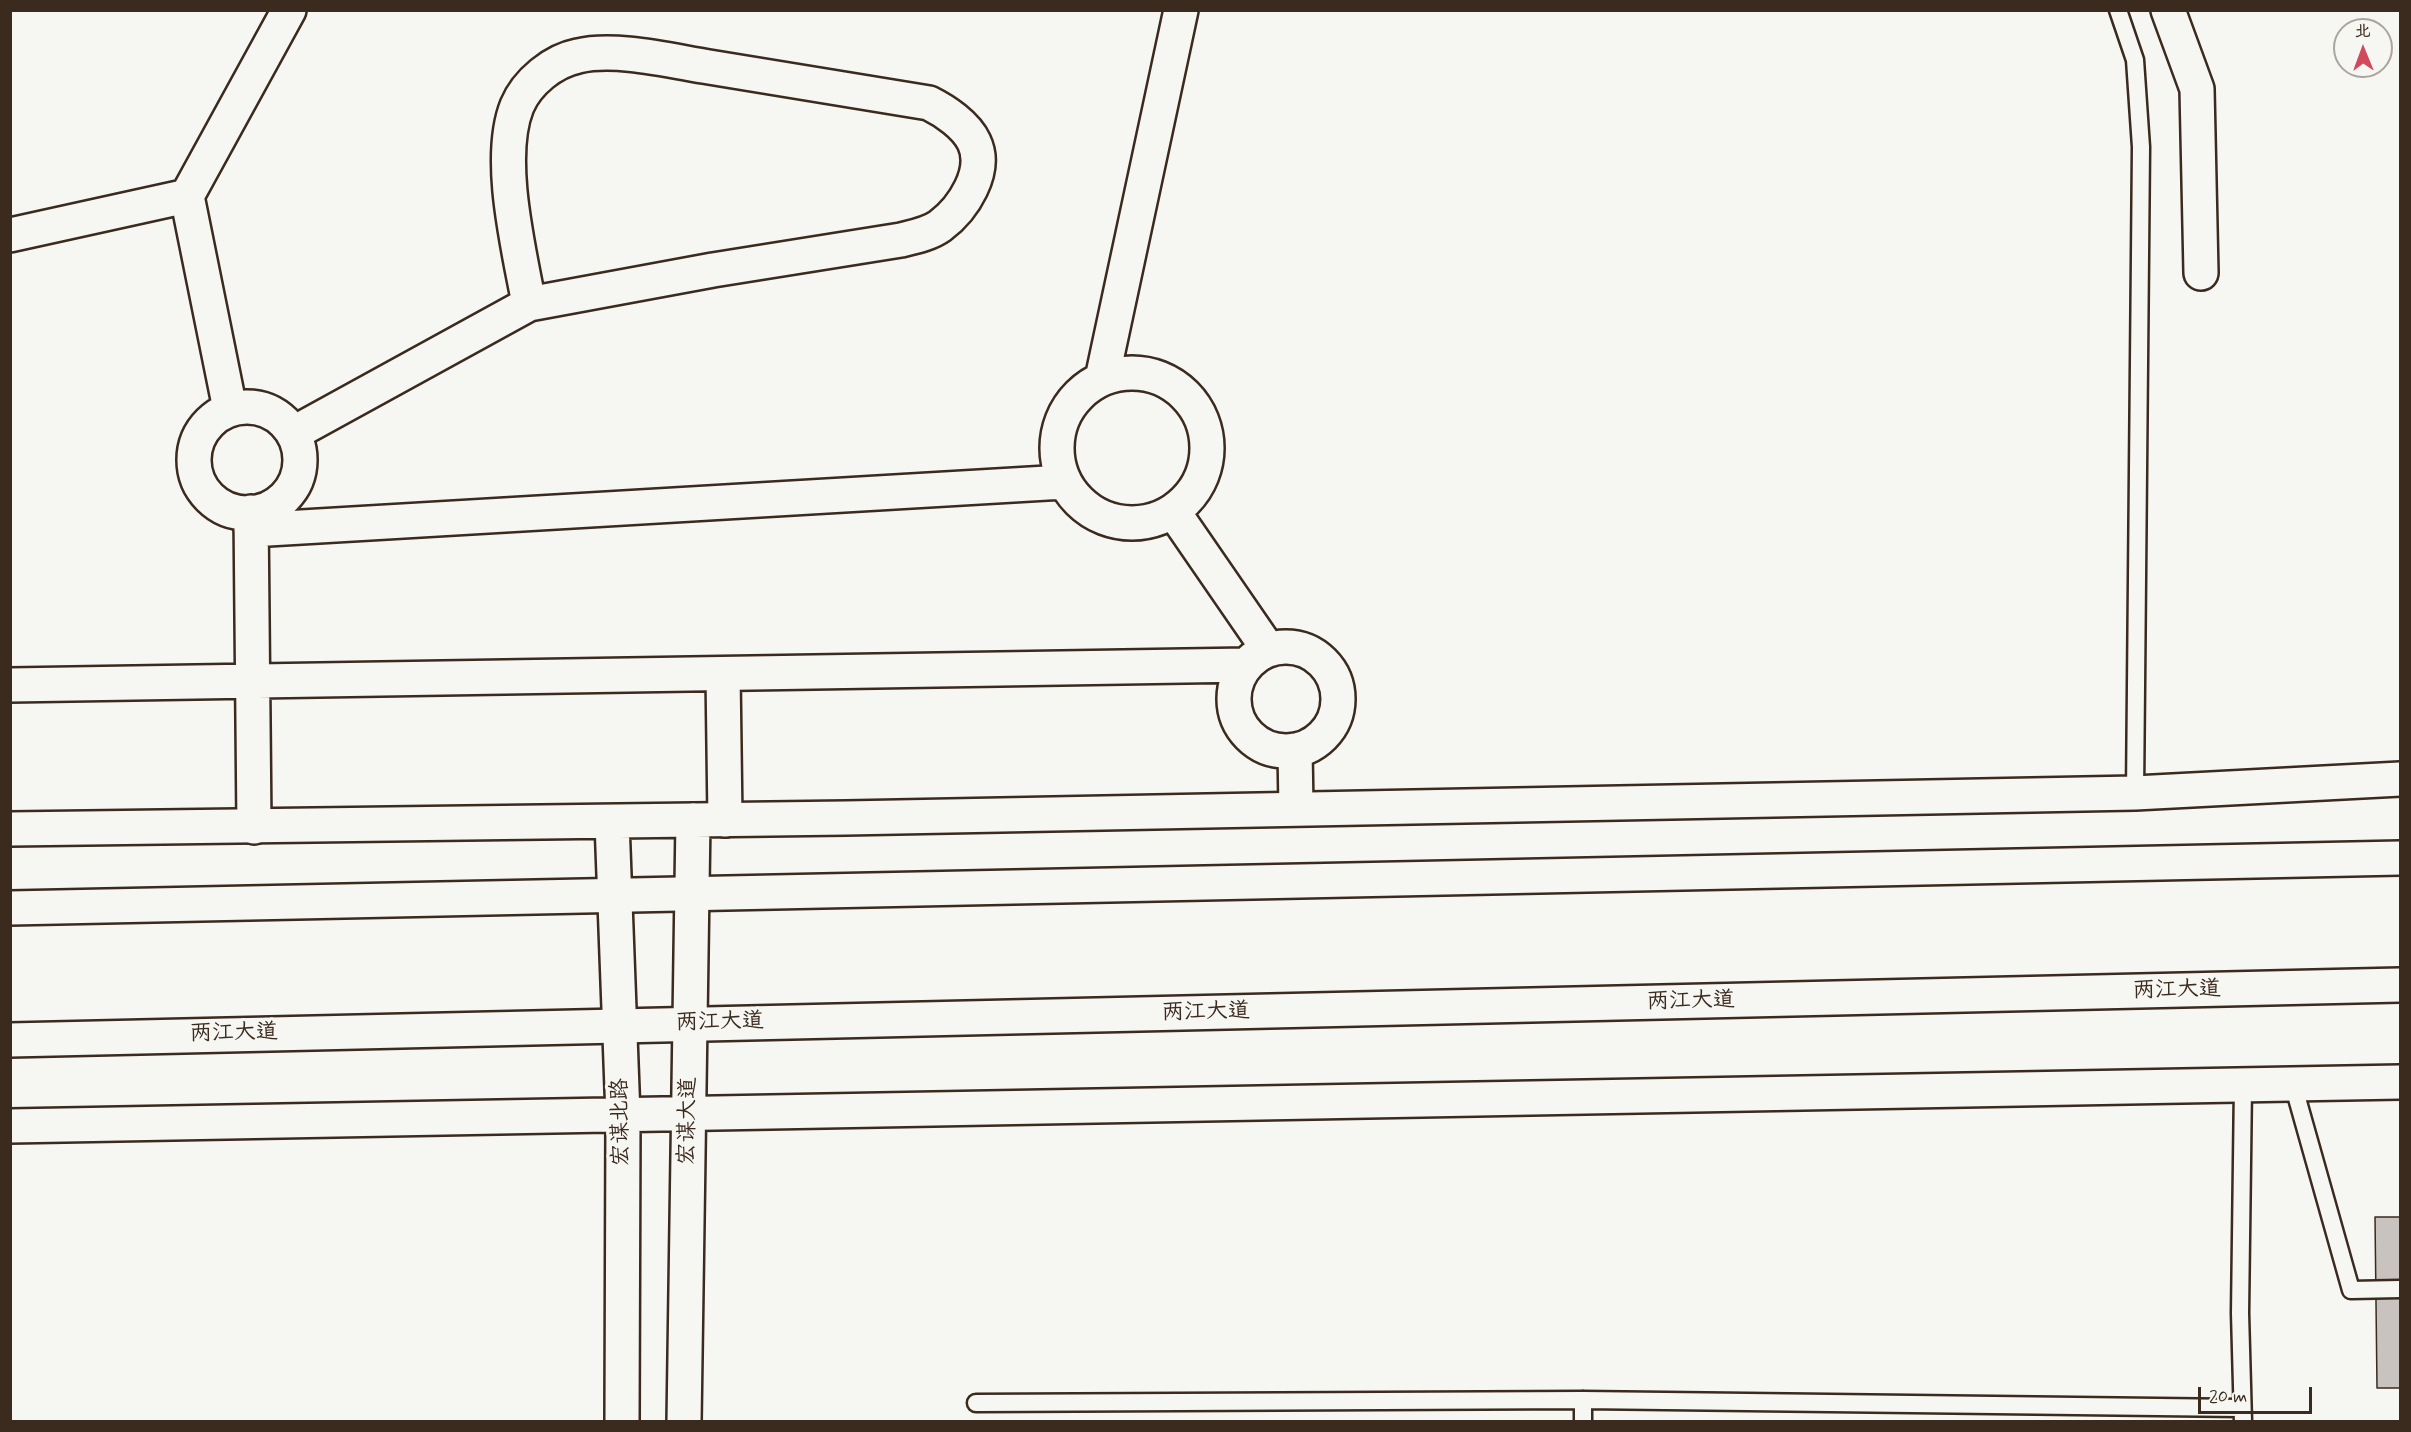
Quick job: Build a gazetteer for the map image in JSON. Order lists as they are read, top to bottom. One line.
{"streets":{"main road":["两江大道","宏谋大道","宏谋北路"]},"crossings":[["两江大道","宏谋大道"],["两江大道","宏谋北路"]],"scale_bar":"20 m","north":"top"}
